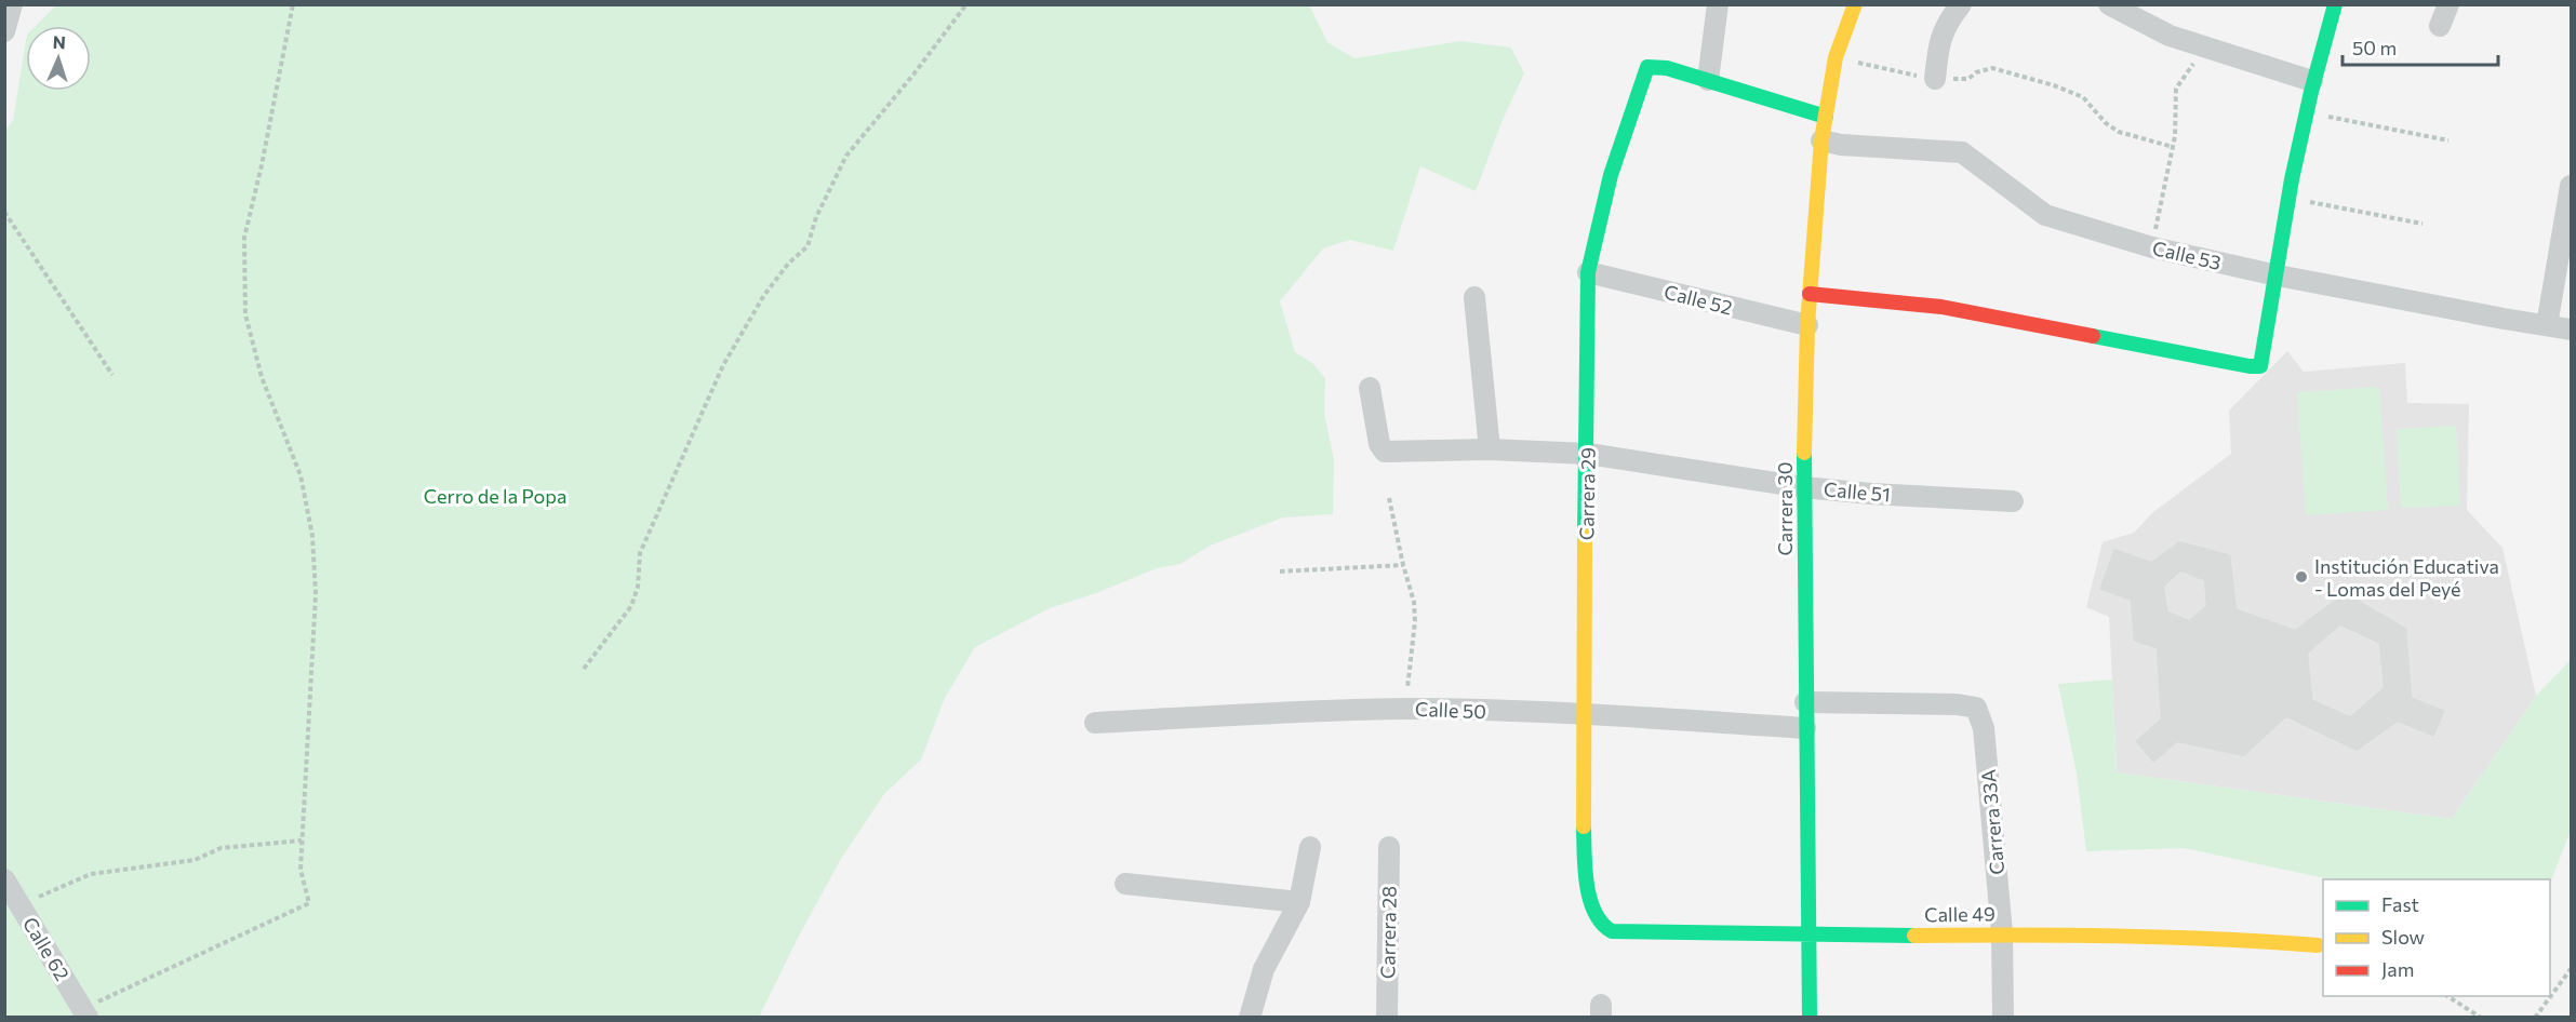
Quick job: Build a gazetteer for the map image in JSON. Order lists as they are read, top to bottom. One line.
{"streets":{"street":["Calle 53","Calle 52","Calle 51","Carrera 29","Carrera 30","Calle 50","Carrera 33A","Calle 49","Carrera 28","Calle 62"]},"crossings":[["Calle 53","Carrera 30"],["Calle 52","Carrera 29"],["Calle 52","Carrera 30"],["Calle 51","Carrera 29"],["Calle 51","Carrera 30"],["Carrera 29","Calle 50"],["Carrera 29","Calle 49"],["Carrera 30","Calle 50"],["Carrera 30","Carrera 33A"],["Carrera 30","Calle 49"],["Carrera 33A","Calle 49"]],"parks":["Cerro de la Popa"],"places":["Institución Educativa - Lomas del Peyé"],"legend":["Fast","Slow","Jam"],"scale_bar":"50 m","north":"top"}
